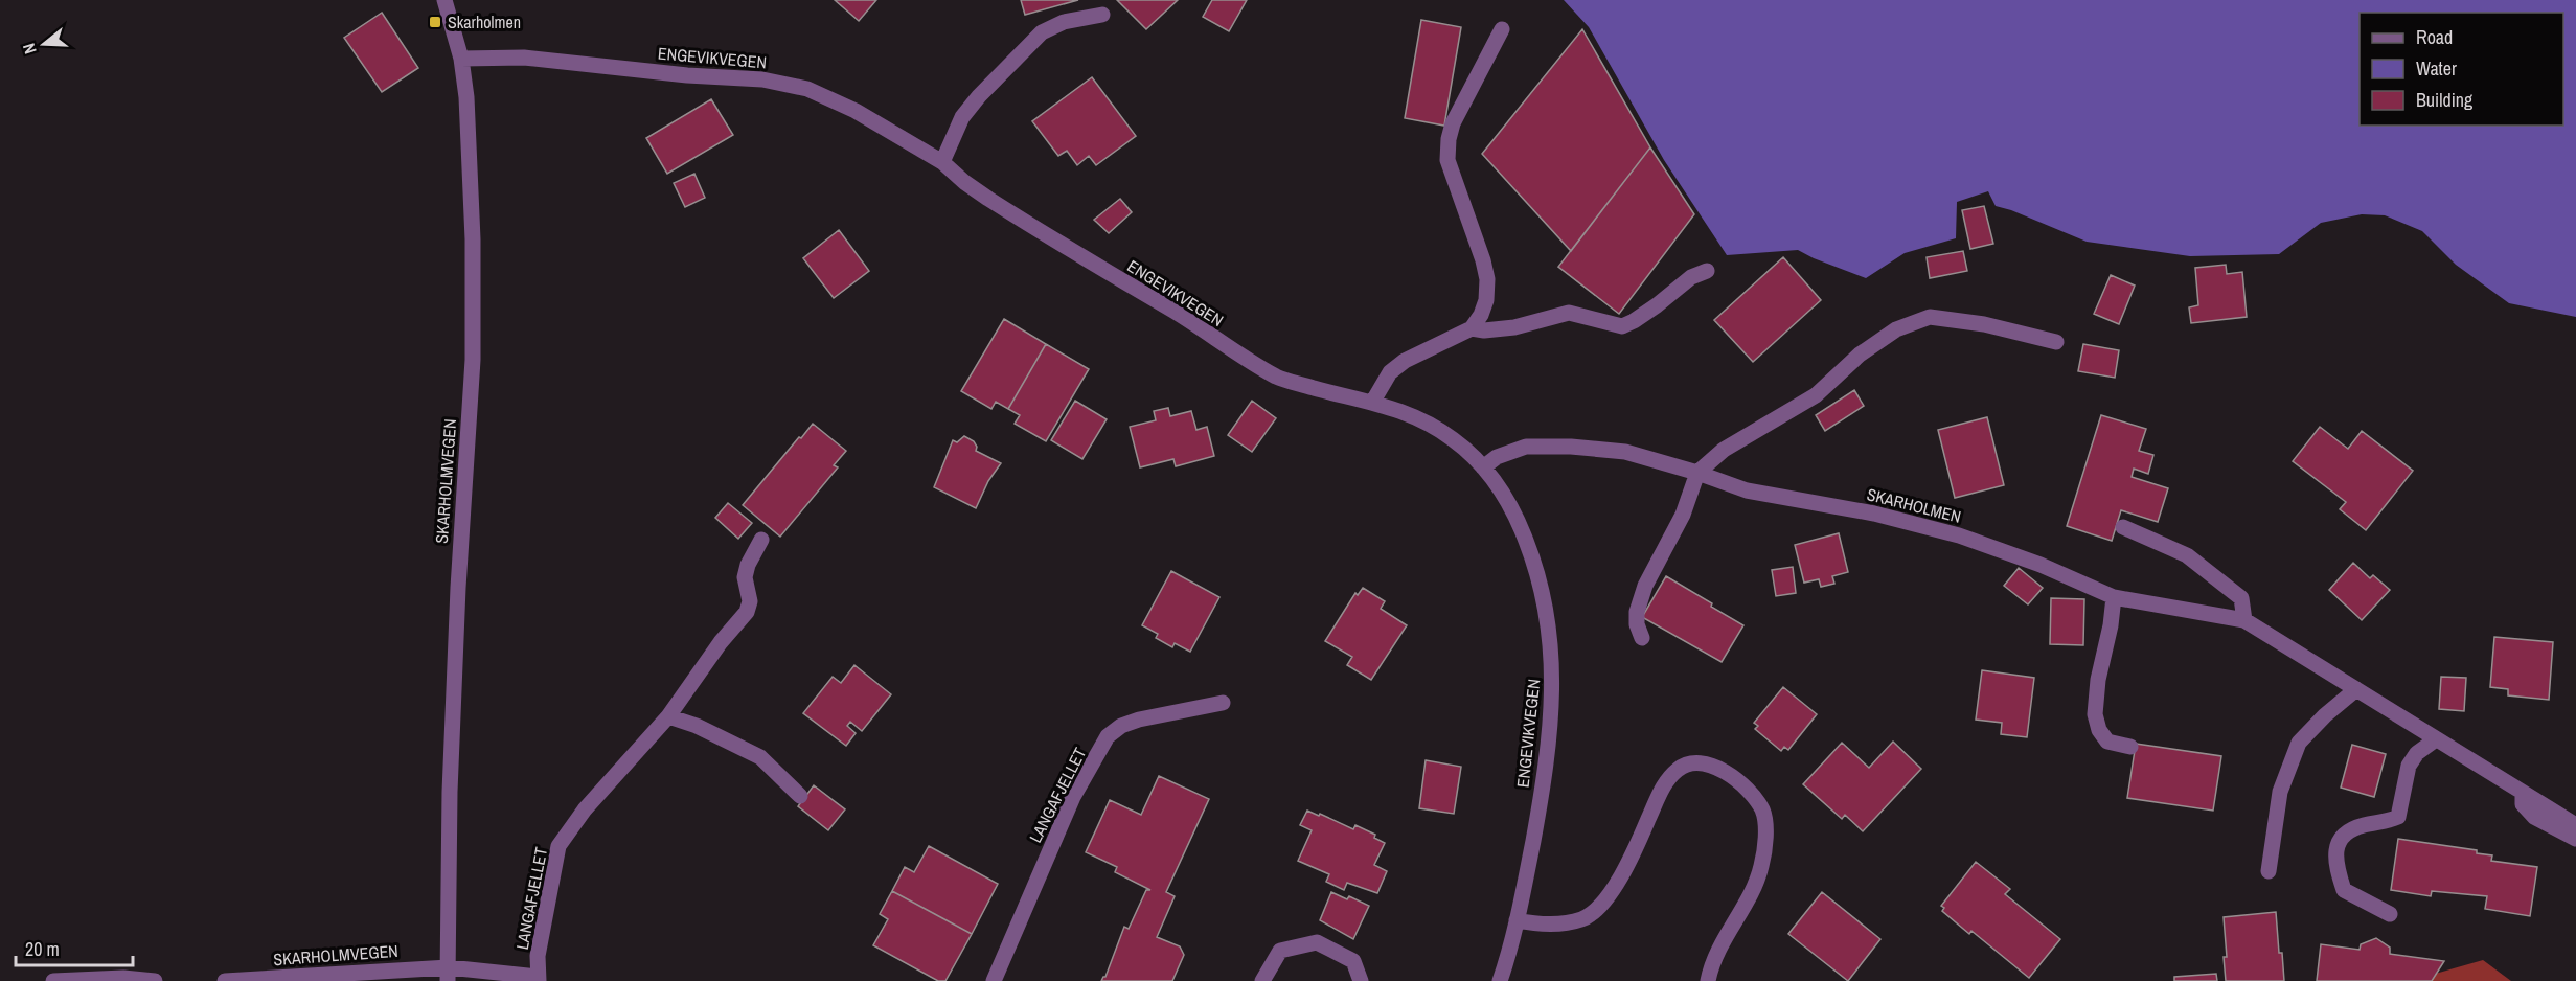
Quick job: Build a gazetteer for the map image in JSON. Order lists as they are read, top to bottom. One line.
{"streets":{"street":["ENGEVIKVEGEN","SKARHOLMVEGEN","SKARHOLMEN","LANGAFJELLET"]},"crossings":[["ENGEVIKVEGEN","SKARHOLMVEGEN"],["ENGEVIKVEGEN","SKARHOLMEN"],["SKARHOLMVEGEN","LANGAFJELLET"]],"places":{"transit":["Skarholmen"]},"legend":["Road","Water","Building"],"scale_bar":"20 m","north":"left"}
